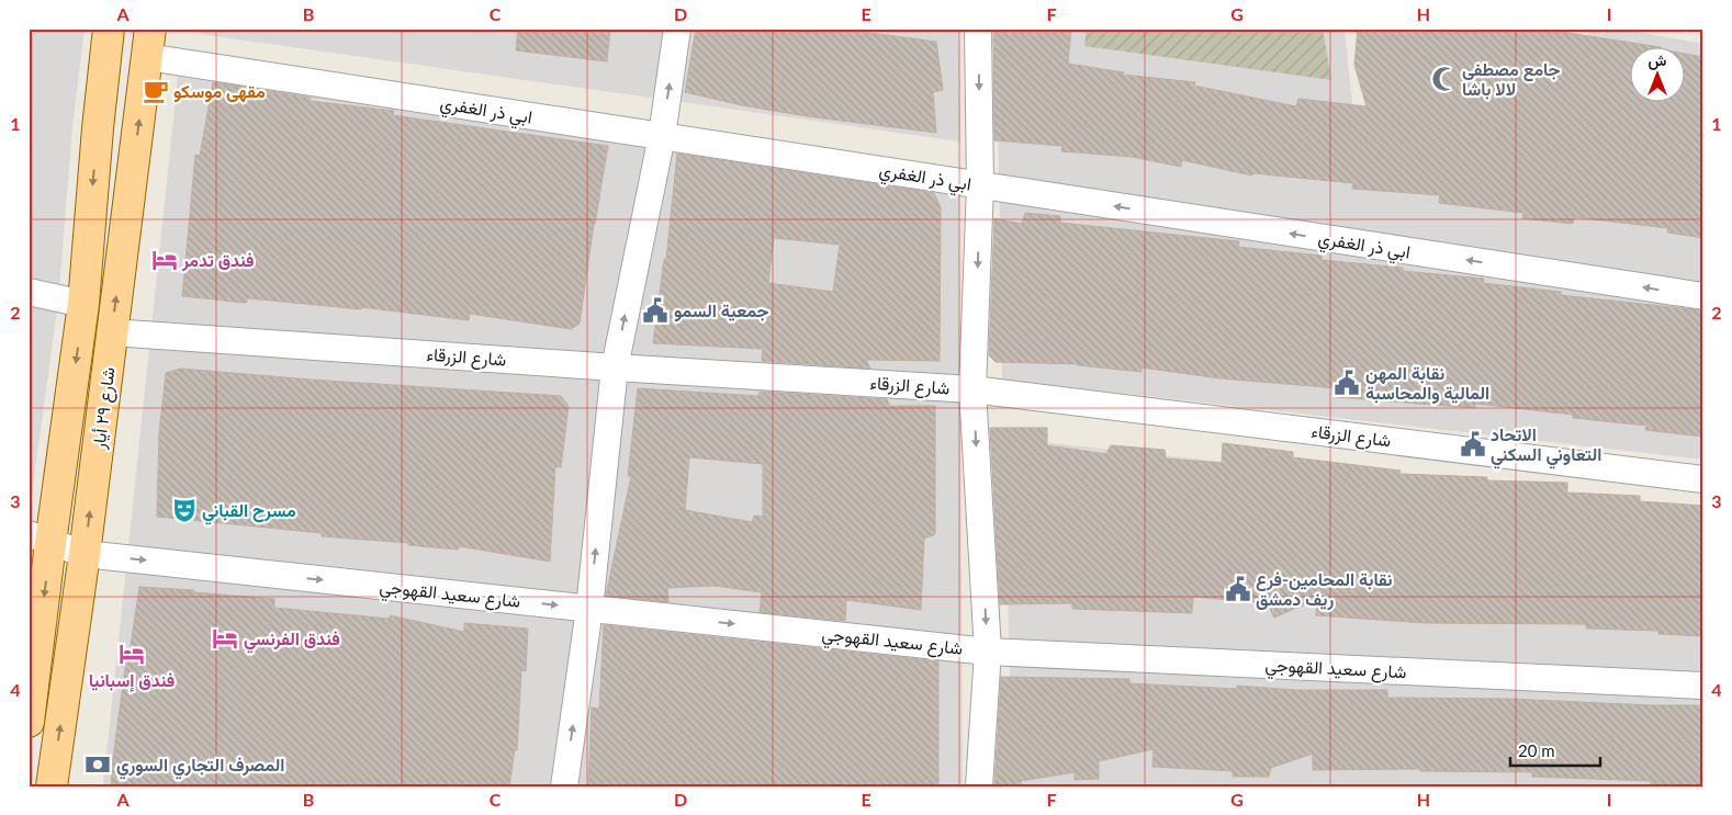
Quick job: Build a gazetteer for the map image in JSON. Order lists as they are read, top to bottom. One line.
{"streets":{"main road":["شارع ٢٩ أيار"],"street":["ابي ذر الغفري","شارع الزرقاء","شارع سعيد القهوجي"]},"crossings":[["ابي ذر الغفري","شارع ٢٩ أيار"],["شارع الزرقاء","شارع ٢٩ أيار"],["شارع ٢٩ أيار","شارع سعيد القهوجي"]],"one_way":["ابي ذر الغفري","شارع سعيد القهوجي"],"places":{"mosque":["جامع مصطفى لالا باشا"],"cafe":["مقهى موسكو"],"hotel":["فندق تدمر","فندق الفرنسي","فندق إسبانيا"],"public building":["جمعية السمو","نقابة المهن المالية والمحاسبة","الاتحاد التعاوني السكني","نقابة المحامين-فرع ريف دمشق"],"theatre":["مسرح القباني"],"bank":["المصرف التجاري السوري"]},"scale_bar":"20 m","north":"top","grid":{"columns":["A","B","C","D","E","F","G","H","I"],"rows":["1","2","3","4"]}}
